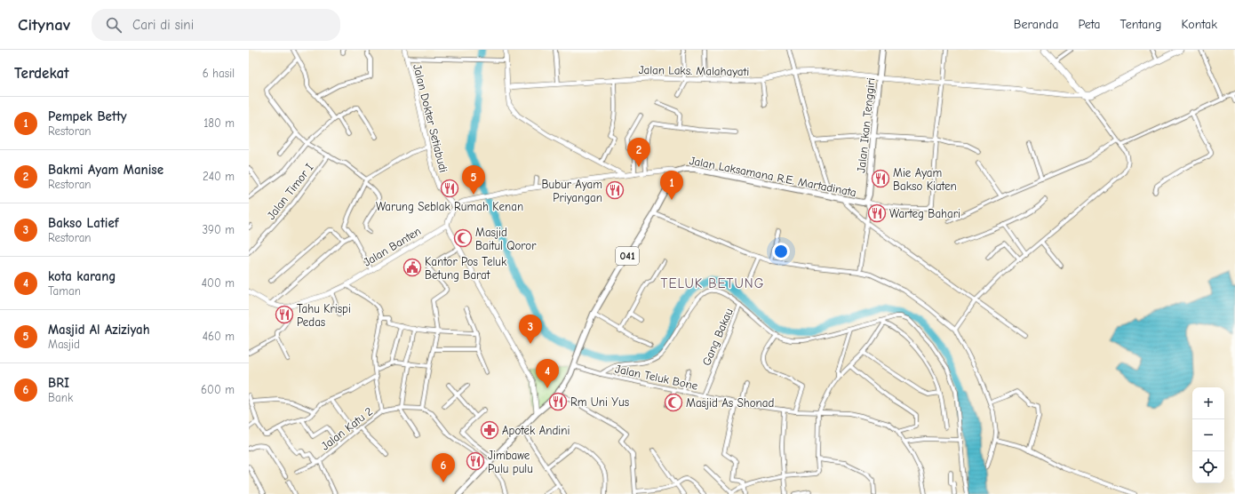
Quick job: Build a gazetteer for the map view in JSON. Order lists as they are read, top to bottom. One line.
{"streets":{"main road":["Jalan Ikan Tenggiri","Jalan Laksamana R.E. Martadinata","041"],"street":["Jalan Laks. Malahayati","Jalan Dokter Setiabudi","Jalan Timor I","Jalan Banten","Gang Bakau","Jalan Teluk Bone","Jalan Katu 2"]},"crossings":[["Jalan Laks. Malahayati","Jalan Ikan Tenggiri"],["Jalan Dokter Setiabudi","Jalan Laksamana R.E. Martadinata"],["Jalan Ikan Tenggiri","Jalan Laksamana R.E. Martadinata"],["Jalan Laksamana R.E. Martadinata","041"],["Jalan Laksamana R.E. Martadinata","Jalan Teluk Bone"],["041","Jalan Teluk Bone"],["Gang Bakau","Jalan Teluk Bone"]],"districts":["TELUK BETUNG"],"places":{"restaurant":["Mie Ayam Bakso Kiaten","Warung Seblak Rumah Kenan","Bubur Ayam Priyangan","Warteg Bahari","Tahu Krispi Pedas","Rm Uni Yus","Jimbawe Pulu pulu"],"mosque":["Masjid Baitul Qoror","Masjid As Shonad"],"public building":["Kantor Pos Teluk Betung Barat"],"pharmacy":["Apotek Andini"]},"page":{"header":"Citynav","search":"Cari di sini","nav":["Beranda","Peta","Tentang","Kontak"],"heading":["Terdekat","6 hasil"],"list":[{"mark":"1","name":"Pempek Betty","note":"Restoran","value":"180 m"},{"mark":"2","name":"Bakmi Ayam Manise","note":"Restoran","value":"240 m"},{"mark":"3","name":"Bakso Latief","note":"Restoran","value":"390 m"},{"mark":"4","name":"kota karang","note":"Taman","value":"400 m"},{"mark":"5","name":"Masjid Al Aziziyah","note":"Masjid","value":"460 m"},{"mark":"6","name":"BRI","note":"Bank","value":"600 m"}],"pins":["2","5","1","3","4","6"],"map_buttons":["+","−"]}}
